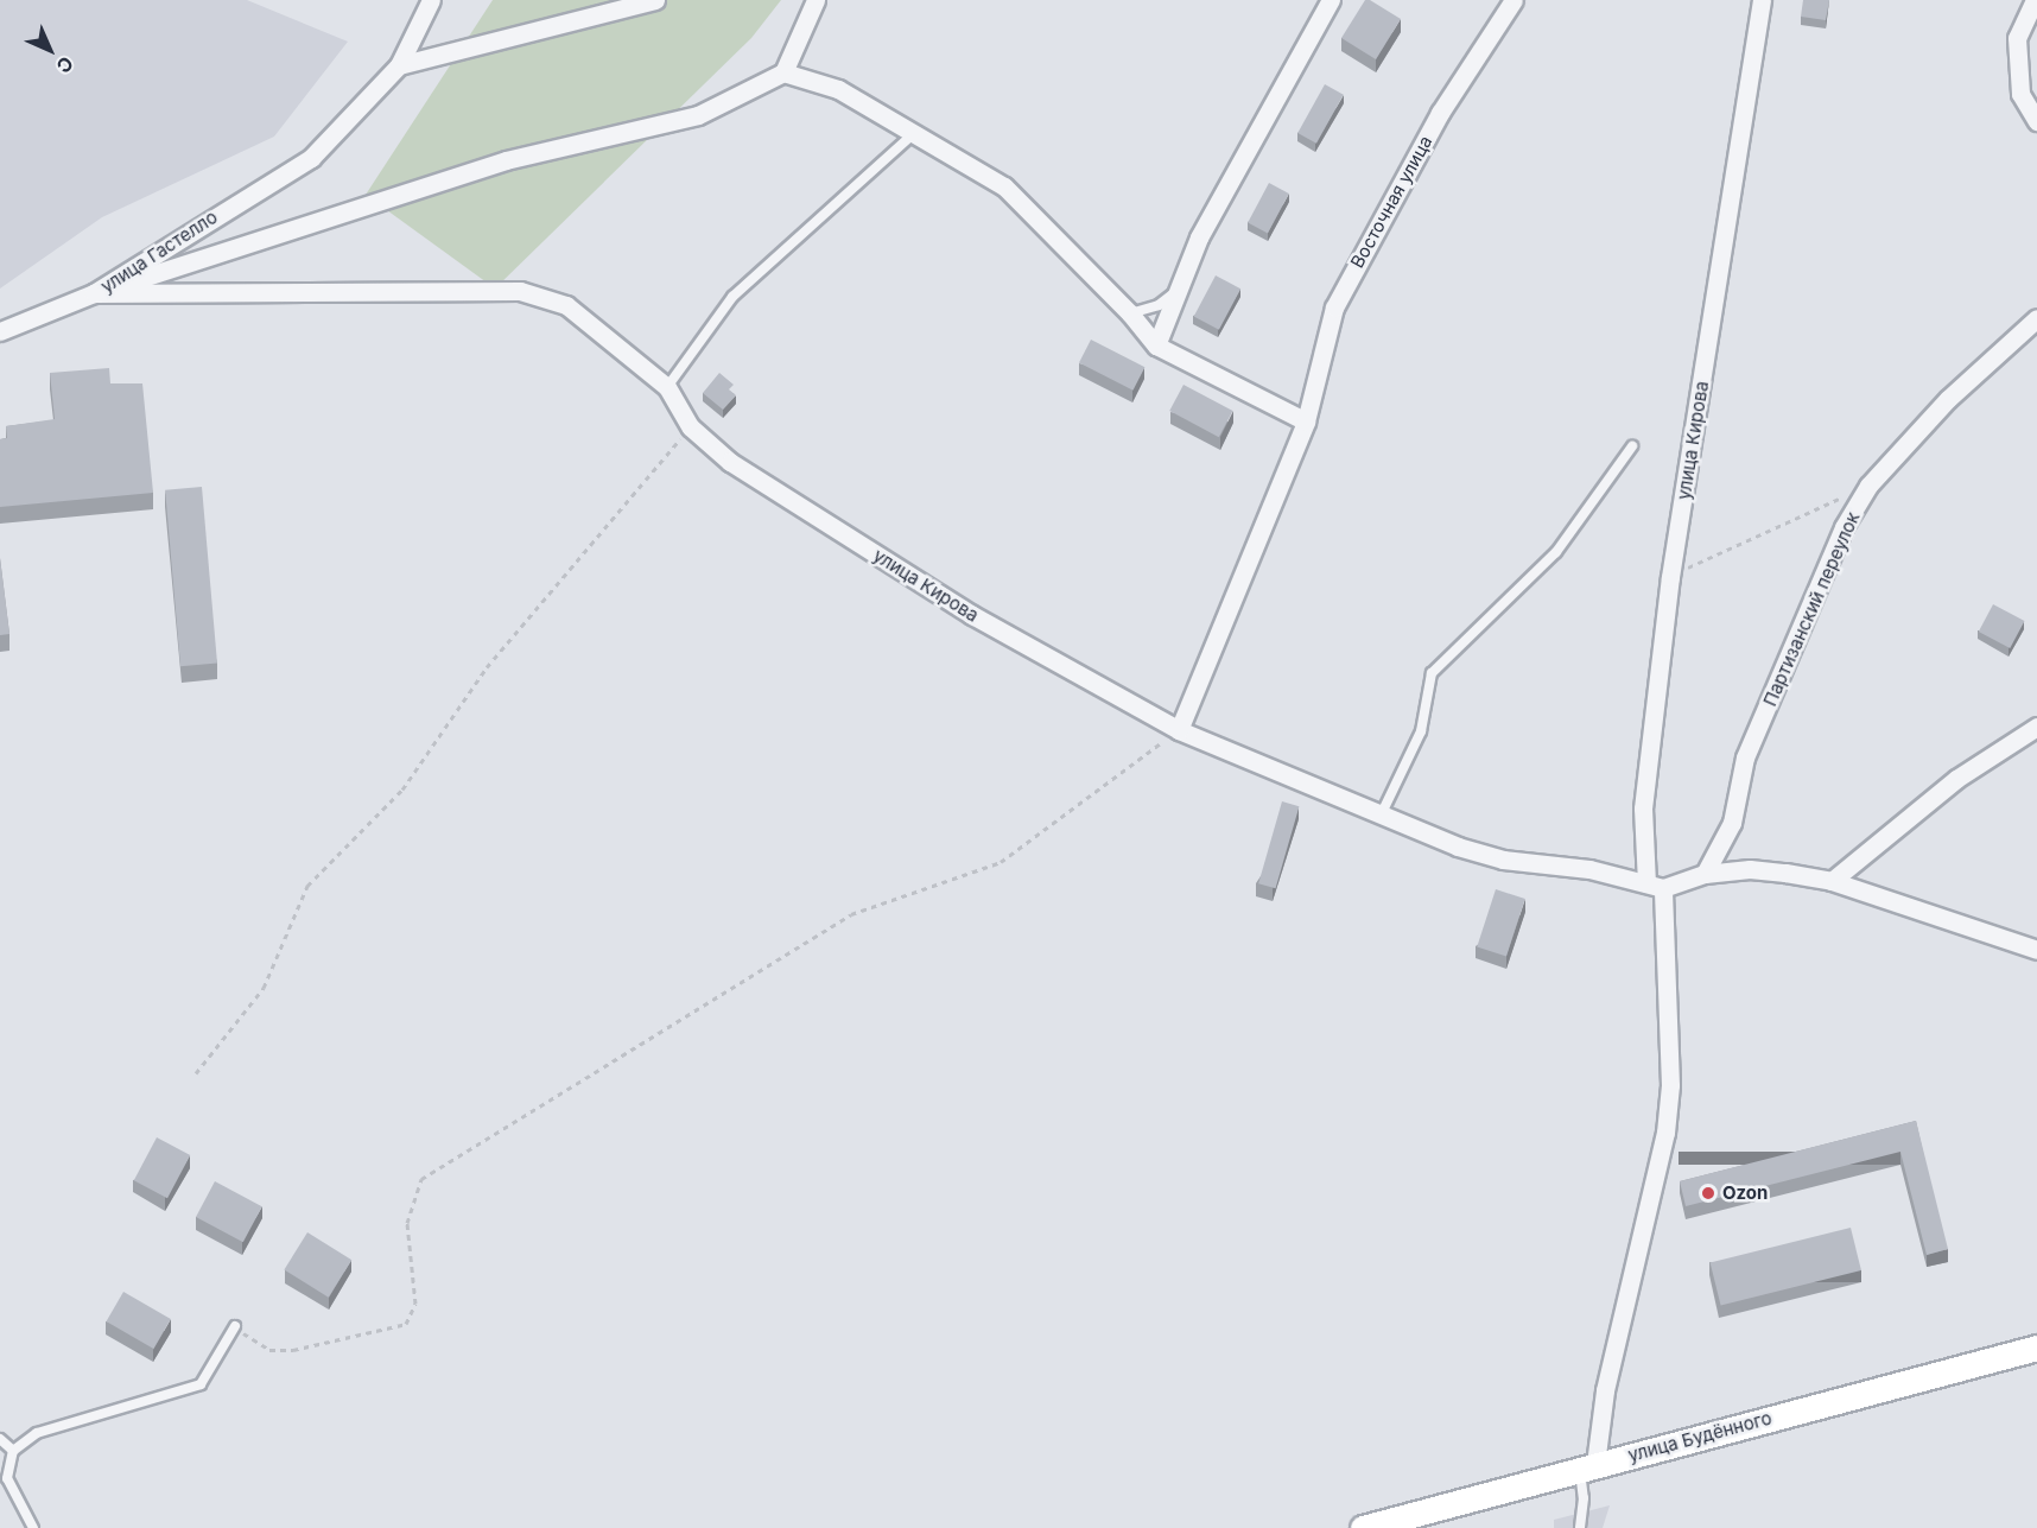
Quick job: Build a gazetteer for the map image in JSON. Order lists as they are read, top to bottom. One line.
{"streets":{"main road":["улица Будённого"],"street":["Восточная улица","улица Гастелло","улица Кирова","Партизанский переулок"]},"crossings":[["Восточная улица","улица Кирова"],["улица Гастелло","улица Кирова"]],"places":["Ozon"],"north":"bottom right"}
